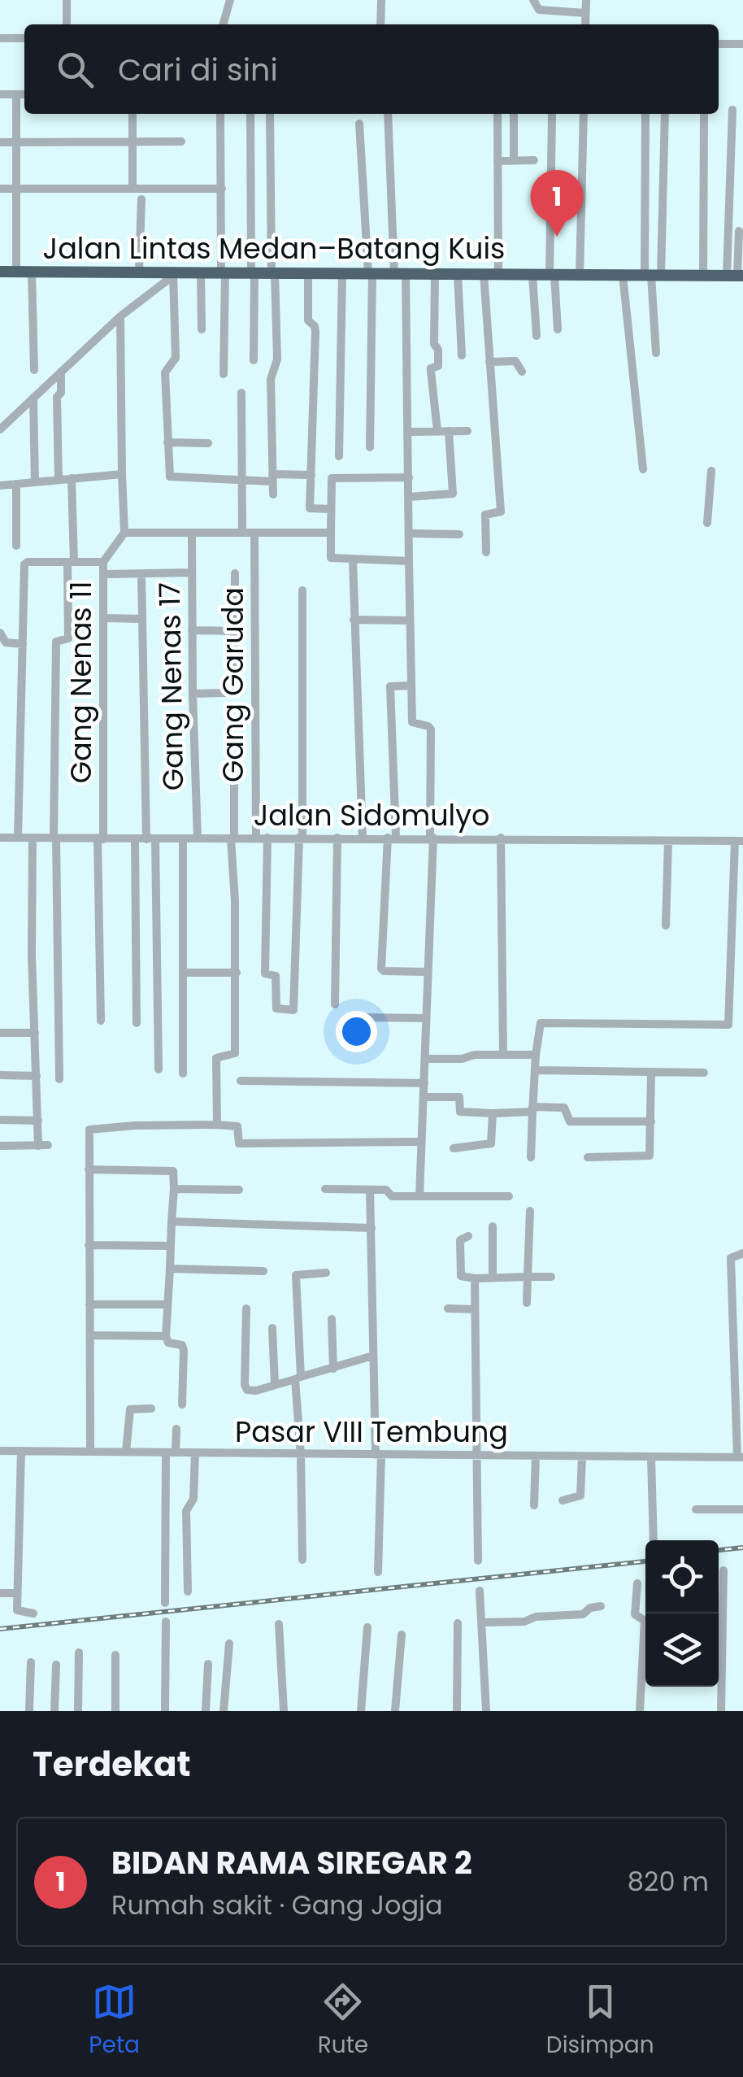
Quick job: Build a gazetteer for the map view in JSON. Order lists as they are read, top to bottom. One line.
{"streets":{"highway":["Jalan Lintas Medan–Batang Kuis"],"street":["Gang Nenas 11","Gang Garuda","Gang Nenas 17","Jalan Sidomulyo","Pasar VIII Tembung"]},"crossings":[["Gang Nenas 11","Jalan Sidomulyo"],["Gang Garuda","Jalan Sidomulyo"],["Gang Nenas 17","Jalan Sidomulyo"]],"page":{"search":"Cari di sini","pins":"1","heading":"Terdekat","list":[{"mark":"1","name":"BIDAN RAMA SIREGAR 2","note":"Rumah sakit · Gang Jogja","value":"820 m"}],"nav":["Peta","Rute","Disimpan"]}}
